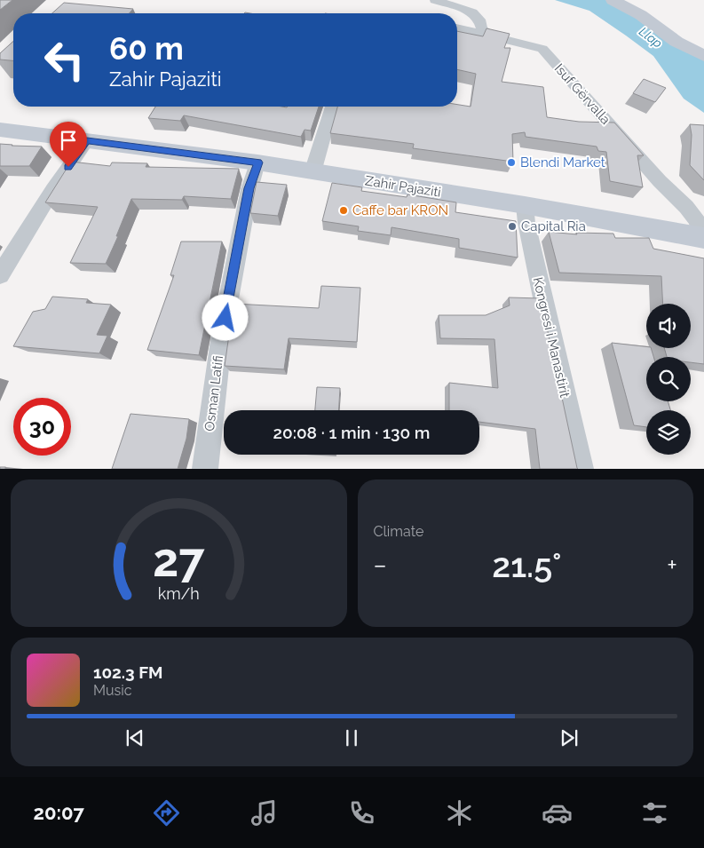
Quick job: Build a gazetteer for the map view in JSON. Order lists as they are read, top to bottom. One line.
{"streets":{"main road":["Zahir Pajaziti"],"street":["Isuf Gërvalla","Kongresi i Manastirit","Osman Latifi"]},"crossings":[["Isuf Gërvalla","Zahir Pajaziti"],["Zahir Pajaziti","Kongresi i Manastirit"],["Zahir Pajaziti","Osman Latifi"]],"water":["Llap"],"places":["Blendi Market","Caffe bar KRON","Capital Ria"],"page":{"turn":["60 m","Zahir Pajaziti"],"limit":"30","trip":"20:08 · 1 min · 130 m","tile":"Climate","heat":["−","21.5°","+"],"song":["102.3 FM","Music"],"tabs":"20:07","gauge":["27","km/h"]}}
